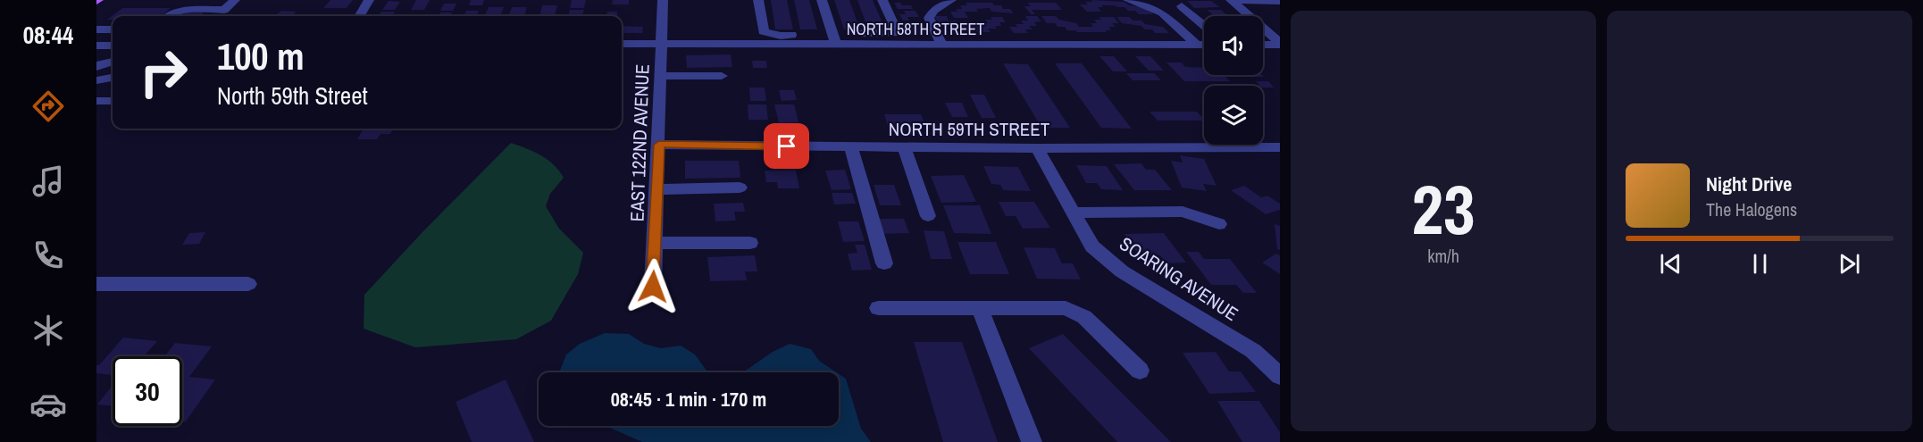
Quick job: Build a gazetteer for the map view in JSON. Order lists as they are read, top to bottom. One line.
{"streets":{"street":["NORTH 58TH STREET","NORTH 59TH STREET","EAST 122ND AVENUE","SOARING AVENUE"]},"crossings":[["NORTH 58TH STREET","EAST 122ND AVENUE"],["NORTH 59TH STREET","EAST 122ND AVENUE"],["NORTH 59TH STREET","SOARING AVENUE"]],"page":{"tabs":"08:44","tile":["23","km/h"],"turn":["100 m","North 59th Street"],"song":["Night Drive","The Halogens"],"limit":"30","trip":"08:45 · 1 min · 170 m"}}
